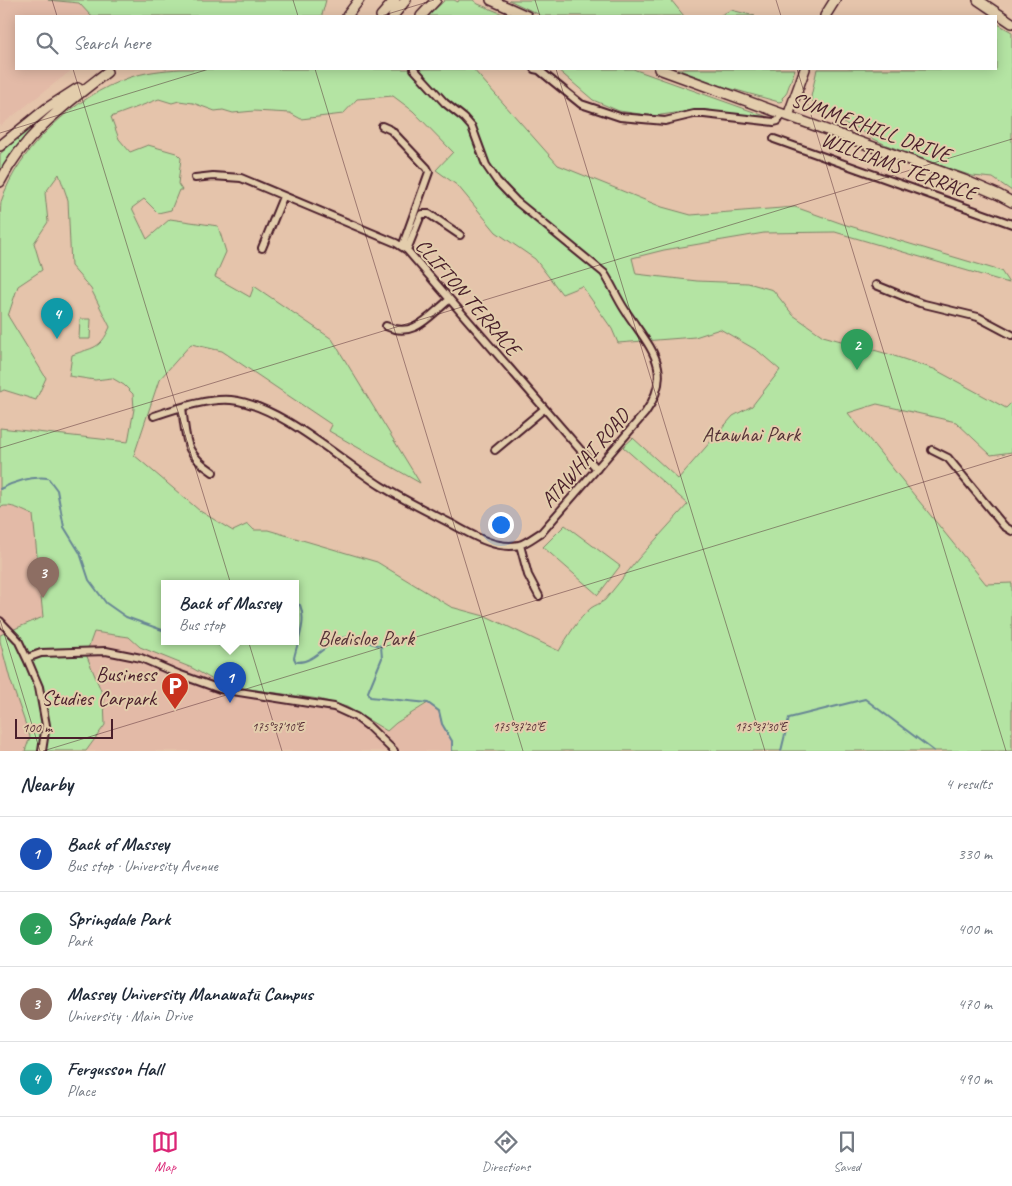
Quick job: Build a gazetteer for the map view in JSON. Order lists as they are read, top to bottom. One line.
{"streets":{"main road":["SUMMERHILL DRIVE"],"street":["WILLIAMS TERRACE","CLIFTON TERRACE","ATAWHAI ROAD"]},"crossings":[["CLIFTON TERRACE","ATAWHAI ROAD"]],"parks":["Atawhai Park","Bledisloe Park"],"places":{"parking":["Business Studies Carpark"]},"scale_bar":"100 m","page":{"search":"Search here","pins":["4","2","3","1"],"popup":["Back of Massey","Bus stop"],"scale":"100 m","heading":["Nearby","4 results"],"list":[{"mark":"1","name":"Back of Massey","note":"Bus stop · University Avenue","value":"330 m"},{"mark":"2","name":"Springdale Park","note":"Park","value":"400 m"},{"mark":"3","name":"Massey University Manawatū Campus","note":"University · Main Drive","value":"470 m"},{"mark":"4","name":"Fergusson Hall","note":"Place","value":"490 m"}],"nav":["Map","Directions","Saved"]},"coordinates":["175°37'10\"E","175°37'20\"E","175°37'30\"E"]}
